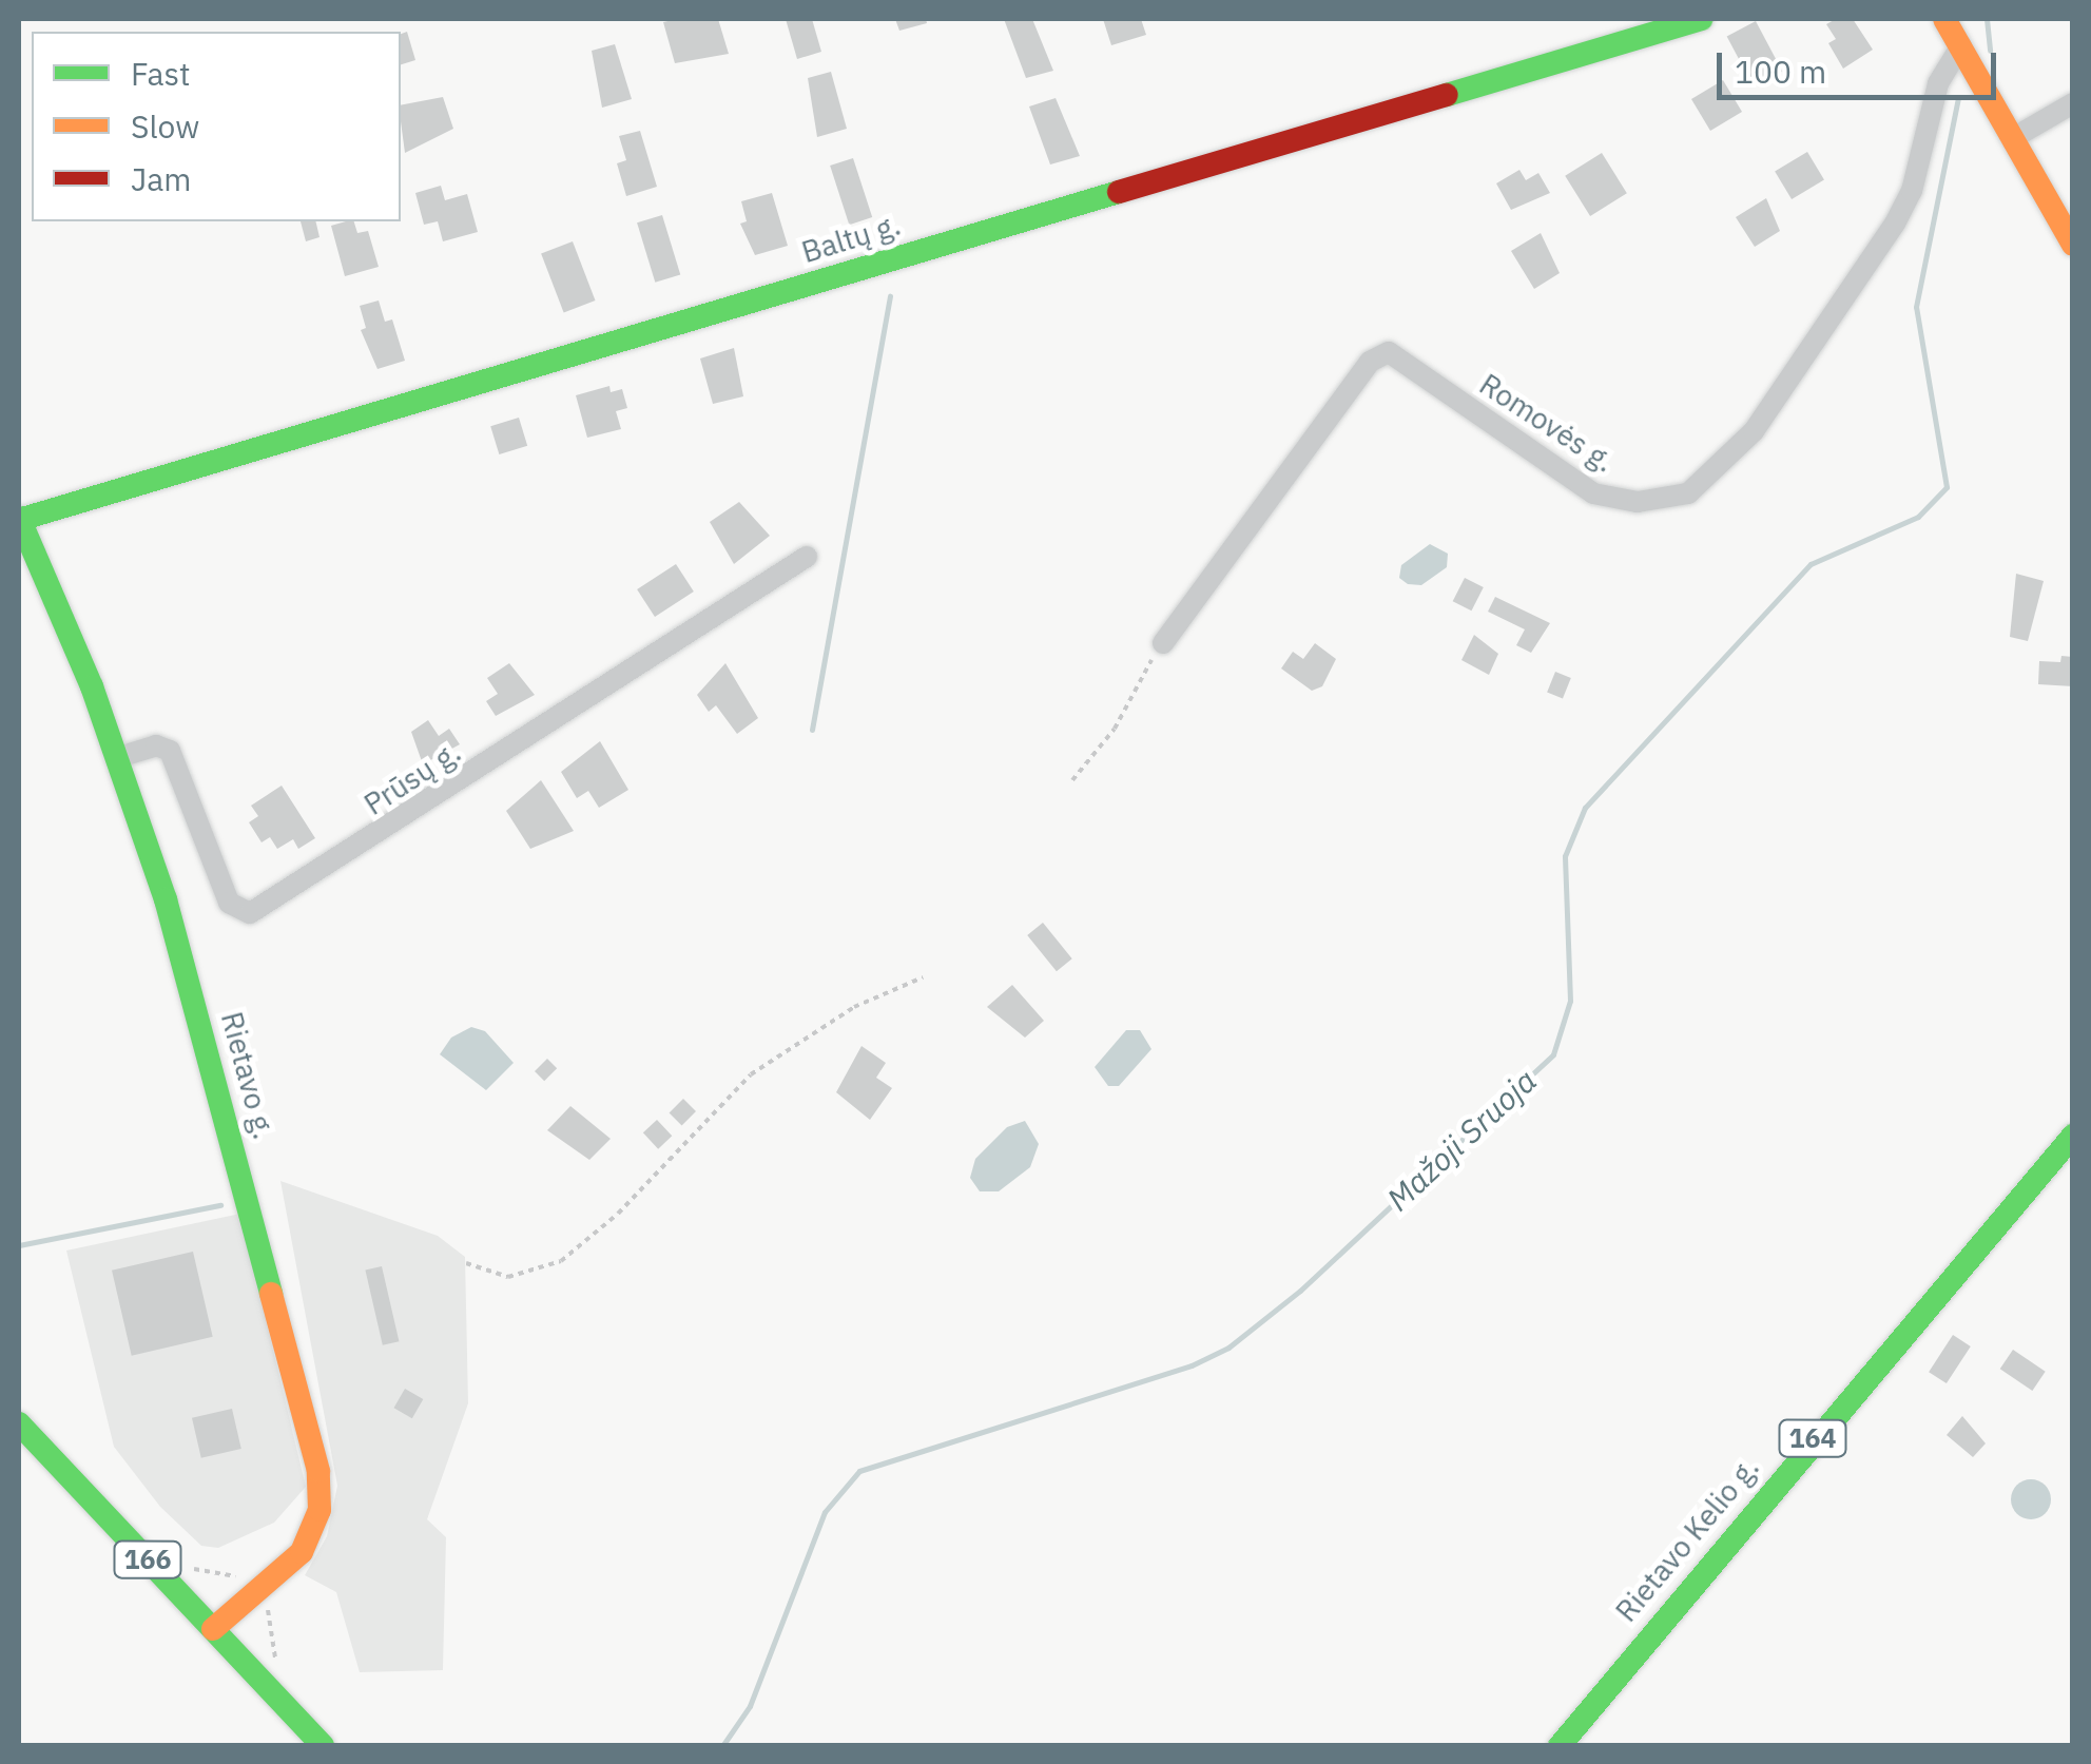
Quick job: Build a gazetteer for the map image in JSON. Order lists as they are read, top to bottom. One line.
{"streets":{"main road":["Baltų g.","Rietavo g.","164","Rietavo Kelio g.","166"],"street":["Romovės g.","Prūsų g."]},"crossings":[["Baltų g.","Rietavo g."],["Prūsų g.","Rietavo g."],["Rietavo g.","166"]],"water":["Mažoji Sruoja"],"legend":["Fast","Slow","Jam"],"scale_bar":"100 m"}
